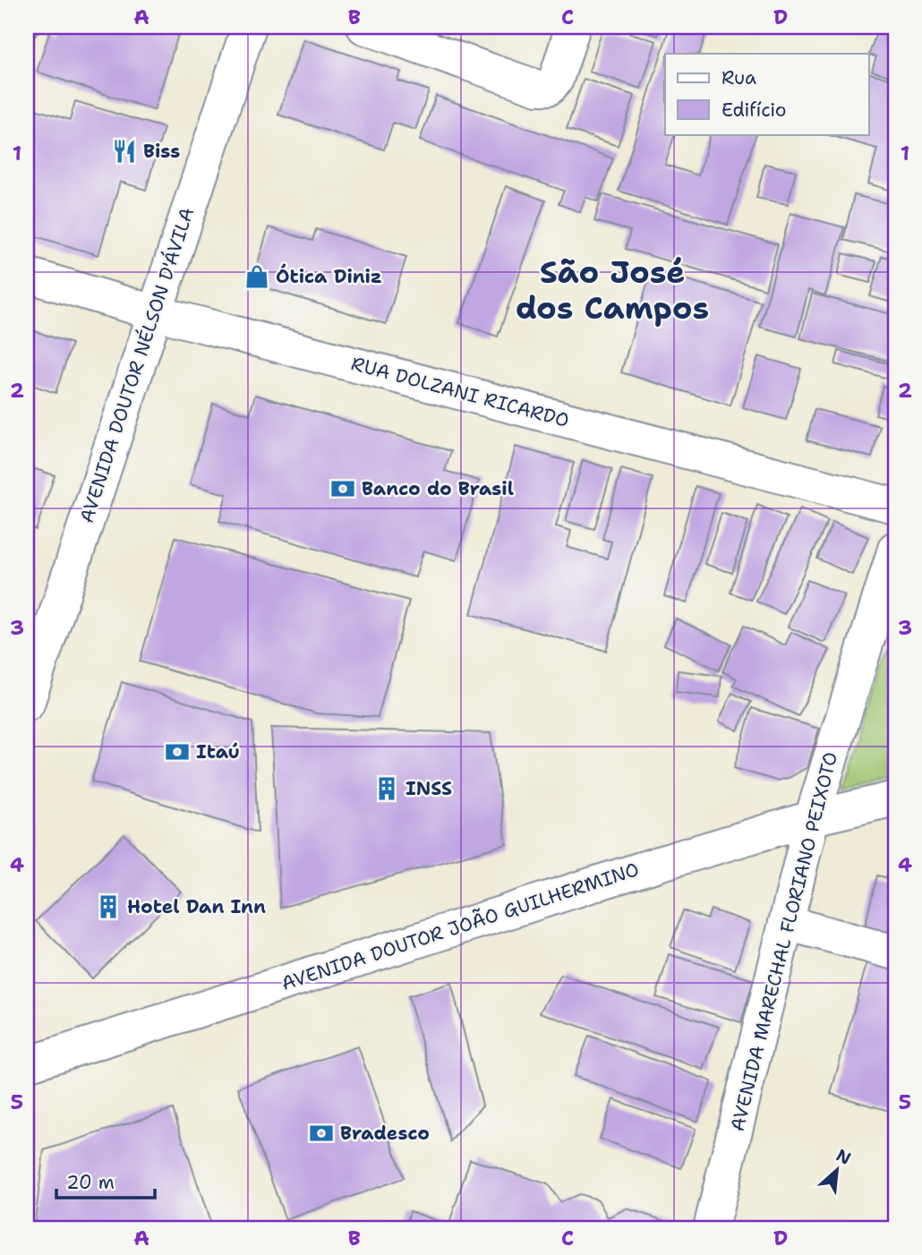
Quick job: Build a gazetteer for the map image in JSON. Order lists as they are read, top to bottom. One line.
{"streets":{"main road":["AVENIDA DOUTOR NÉLSON D'ÁVILA","RUA DOLZANI RICARDO","AVENIDA DOUTOR JOÃO GUILHERMINO","AVENIDA MARECHAL FLORIANO PEIXOTO"]},"crossings":[["AVENIDA DOUTOR NÉLSON D'ÁVILA","RUA DOLZANI RICARDO"],["AVENIDA DOUTOR JOÃO GUILHERMINO","AVENIDA MARECHAL FLORIANO PEIXOTO"]],"districts":["São José dos Campos"],"places":{"restaurant":["Biss"],"shop":["Ótica Diniz"],"bank":["Banco do Brasil","Itaú","Bradesco"],"building":["INSS","Hotel Dan Inn"]},"legend":["Rua","Edifício"],"scale_bar":"20 m","north":"top right","grid":{"columns":["A","B","C","D"],"rows":["1","2","3","4","5"]}}
